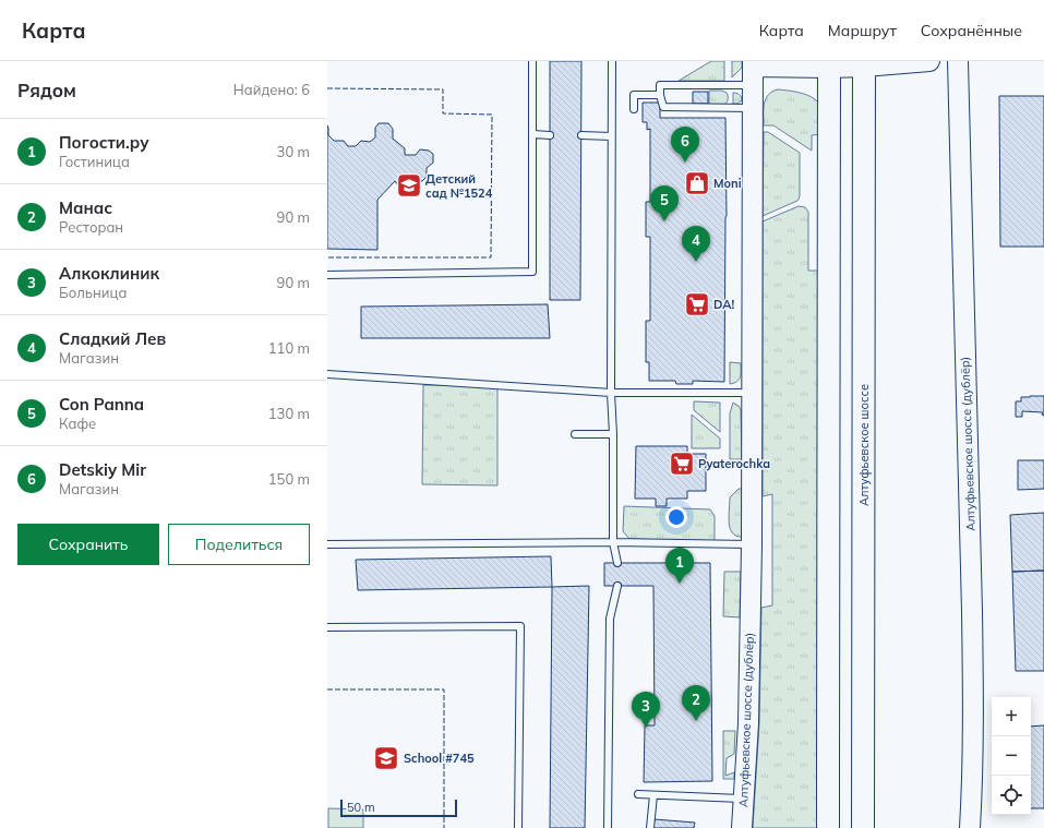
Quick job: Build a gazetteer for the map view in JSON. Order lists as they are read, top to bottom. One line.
{"streets":{"main road":["Алтуфьевское шоссе (дублёр)","Алтуфьевское шоссе"]},"places":{"shop":["Moni"],"school or university":["Детский сад №1524","School #745"],"supermarket":["DA!","Pyaterochka"]},"scale_bar":"50 m","page":{"header":"Карта","nav":["Карта","Маршрут","Сохранённые"],"heading":["Рядом","Найдено: 6"],"list":[{"mark":"1","name":"Погости.ру","note":"Гостиница","value":"30 m"},{"mark":"2","name":"Манас","note":"Ресторан","value":"90 m"},{"mark":"3","name":"Алкоклиник","note":"Больница","value":"90 m"},{"mark":"4","name":"Сладкий Лев","note":"Магазин","value":"110 m"},{"mark":"5","name":"Con Panna","note":"Кафе","value":"130 m"},{"mark":"6","name":"Detskiy Mir","note":"Магазин","value":"150 m"}],"pins":["6","5","4","1","2","3"],"buttons":["Сохранить","Поделиться"],"map_buttons":["+","−"],"scale":"50 m"}}
